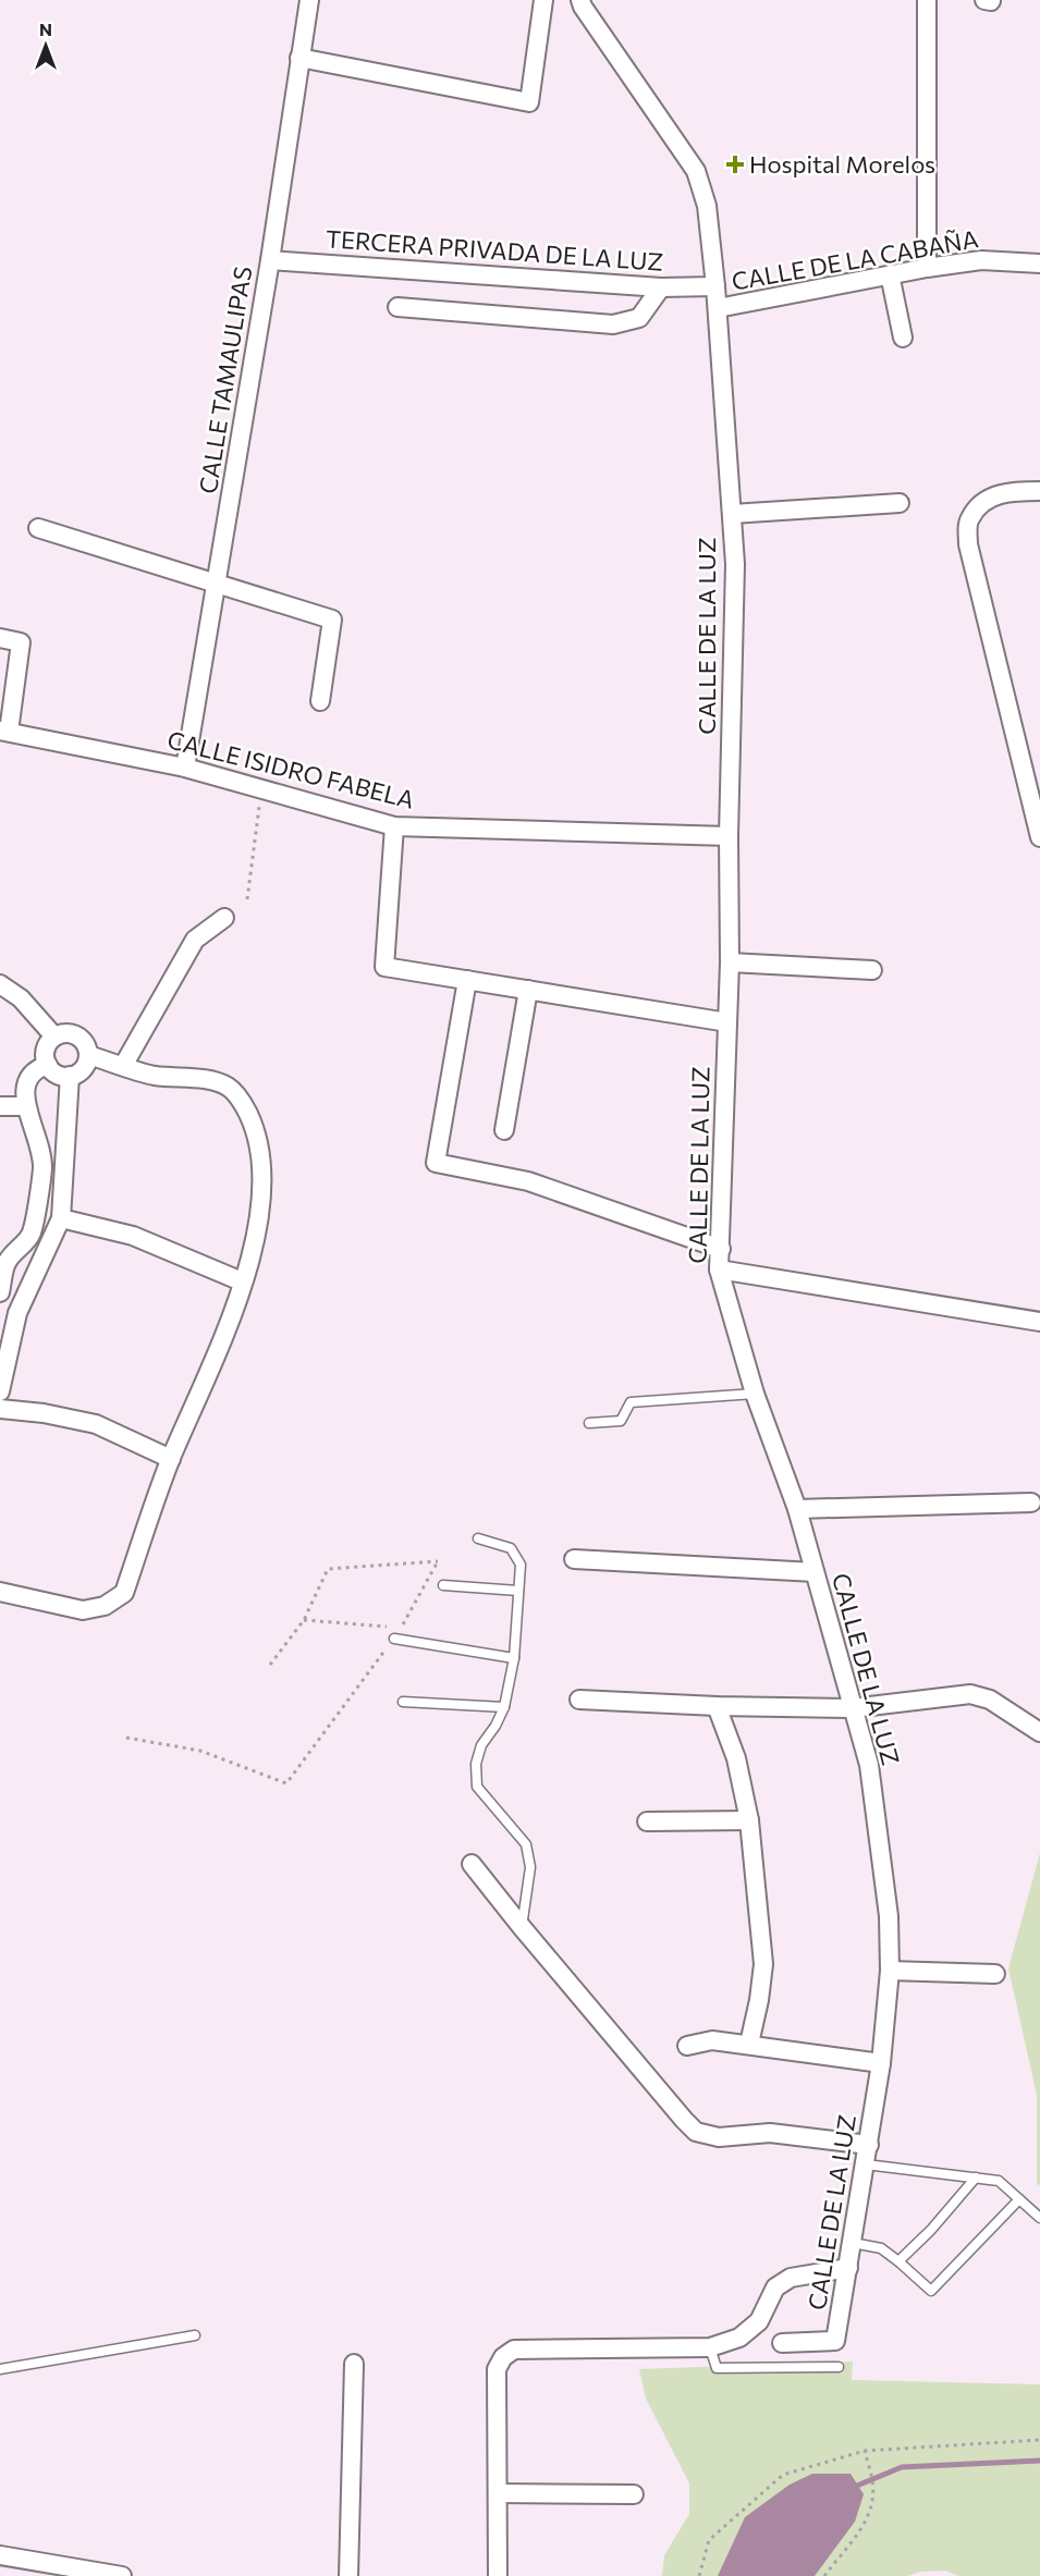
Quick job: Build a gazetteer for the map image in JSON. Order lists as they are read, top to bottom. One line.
{"streets":{"street":["TERCERA PRIVADA DE LA LUZ","CALLE DE LA CABAÑA","CALLE TAMAULIPAS","CALLE DE LA LUZ","CALLE ISIDRO FABELA"]},"crossings":[["TERCERA PRIVADA DE LA LUZ","CALLE TAMAULIPAS"],["TERCERA PRIVADA DE LA LUZ","CALLE DE LA LUZ"],["CALLE DE LA CABAÑA","CALLE DE LA LUZ"],["CALLE TAMAULIPAS","CALLE ISIDRO FABELA"],["CALLE DE LA LUZ","CALLE ISIDRO FABELA"]],"places":{"health":["Hospital Morelos"]},"north":"top"}
